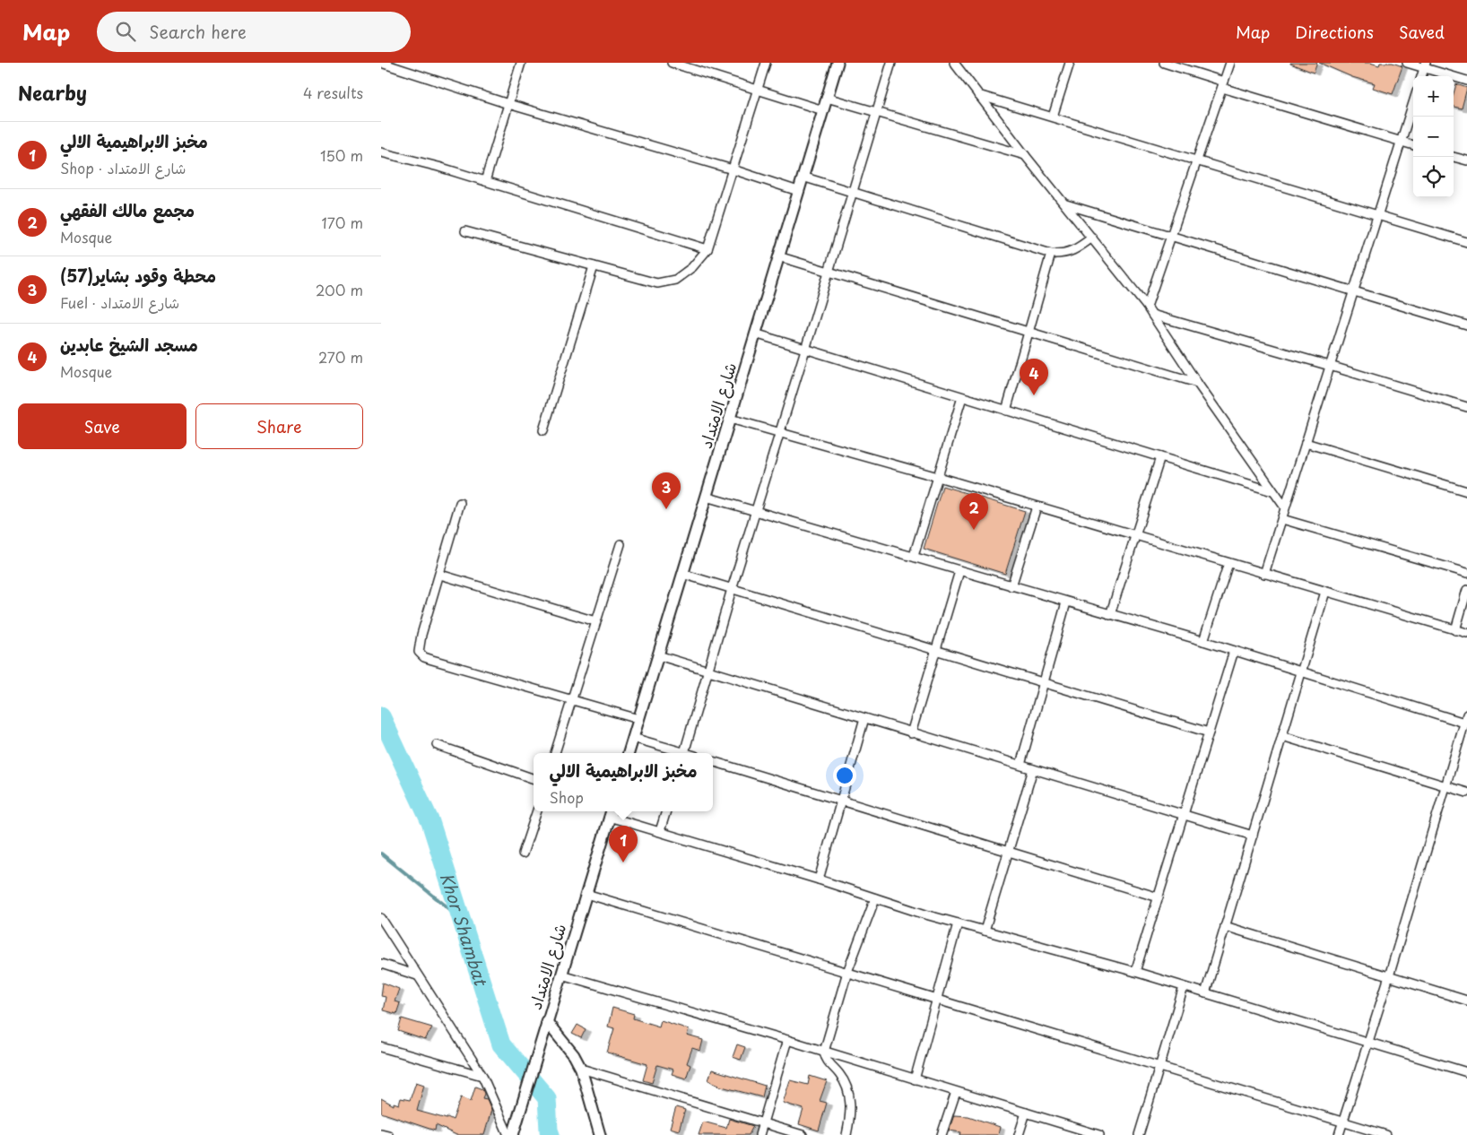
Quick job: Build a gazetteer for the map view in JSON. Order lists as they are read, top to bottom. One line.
{"streets":{"street":["شارع الامتداد"]},"water":["Khor Shambat"],"page":{"header":"Map","search":"Search here","nav":["Map","Directions","Saved"],"heading":["Nearby","4 results"],"map_buttons":["+","−"],"list":[{"mark":"1","name":"مخبز الابراهيمية الالي","note":"Shop · شارع الامتداد","value":"150 m"},{"mark":"2","name":"مجمع مالك الفقهي","note":"Mosque","value":"170 m"},{"mark":"3","name":"محطة وقود بشاير(57)","note":"Fuel · شارع الامتداد","value":"200 m"},{"mark":"4","name":"مسجد الشيخ عابدين","note":"Mosque","value":"270 m"}],"pins":["4","3","2","1"],"buttons":["Save","Share"],"popup":["مخبز الابراهيمية الالي","Shop"]}}
